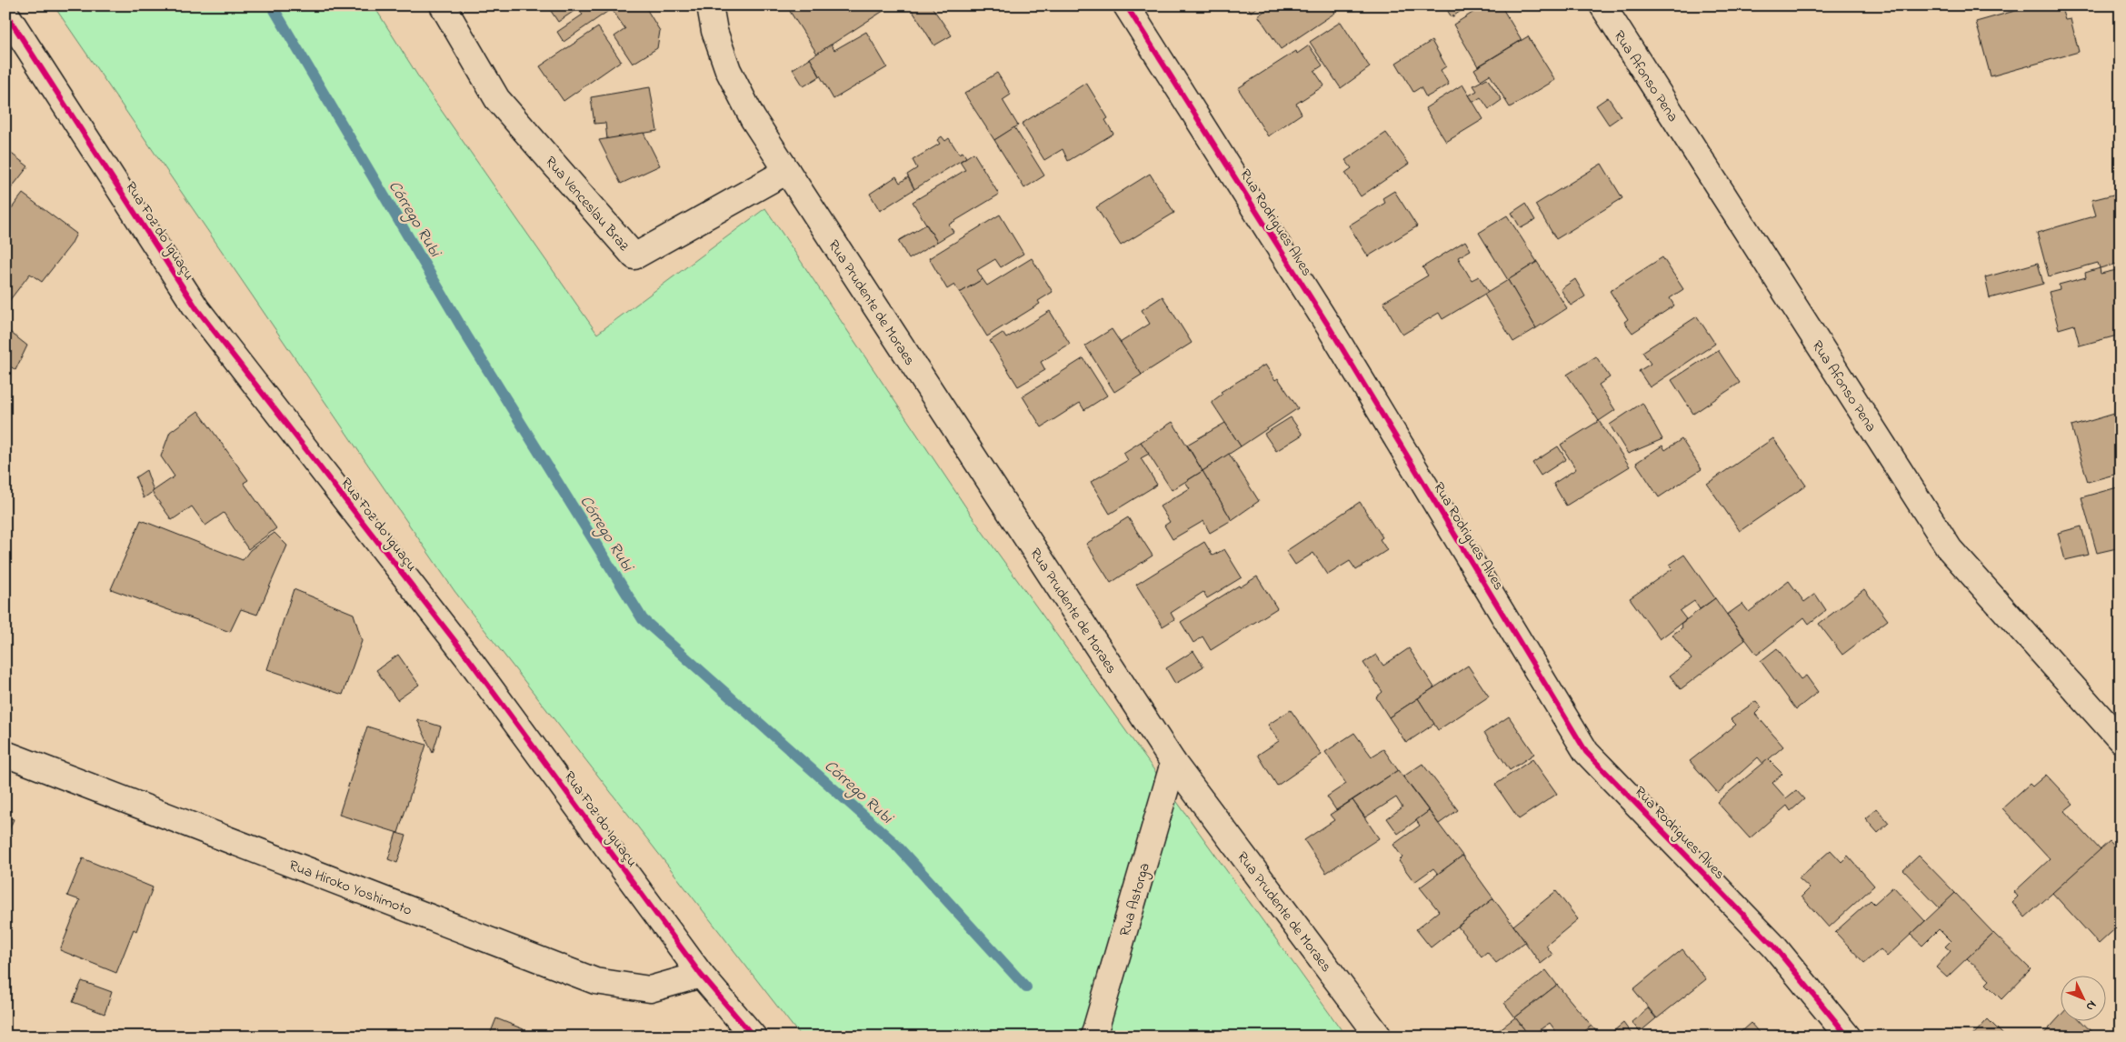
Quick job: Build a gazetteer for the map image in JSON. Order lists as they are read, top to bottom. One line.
{"streets":{"street":["Rua Afonso Pena","Rua Venceslau Braz","Rua Rodrigues Alves","Rua Foz do Iguaçu","Rua Prudente de Moraes","Rua Hiroko Yoshimoto","Rua Astorga"]},"crossings":[["Rua Venceslau Braz","Rua Prudente de Moraes"],["Rua Foz do Iguaçu","Rua Hiroko Yoshimoto"],["Rua Prudente de Moraes","Rua Astorga"]],"water":["Córrego Rubi"],"north":"bottom right"}
